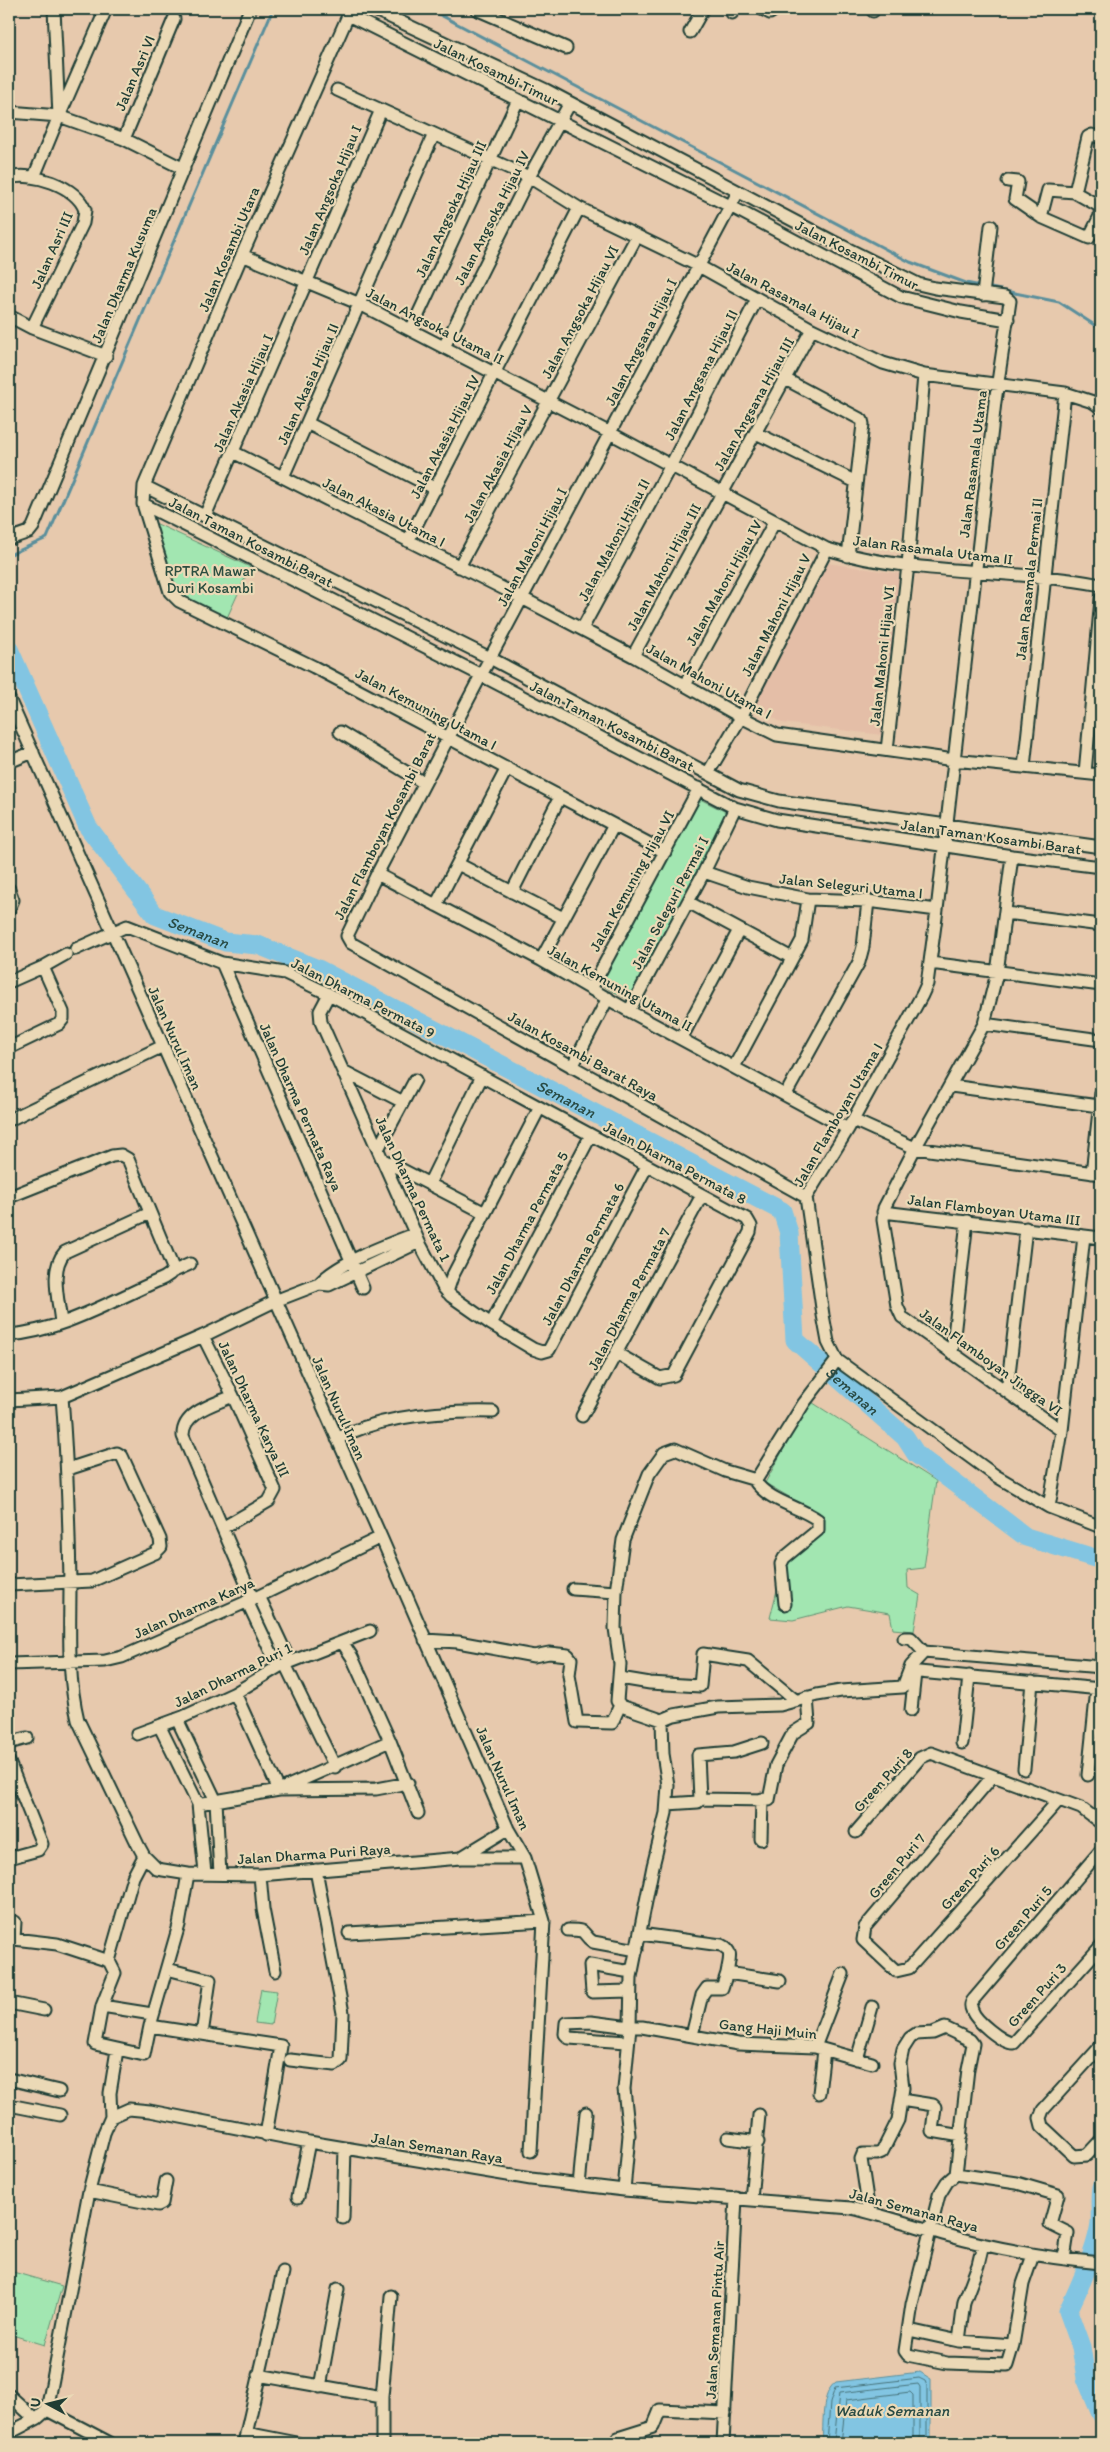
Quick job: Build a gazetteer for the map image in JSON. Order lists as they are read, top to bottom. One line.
{"streets":{"street":["Jalan Kosambi Timur","Jalan Asri VI","Jalan Angsoka Hijau I","Jalan Angsoka Hijau III","Jalan Angsoka Hijau IV","Jalan Kosambi Utara","Jalan Asri III","Jalan Dharma Kusuma","Jalan Rasamala Hijau I","Jalan Angsoka Hijau VI","Jalan Angsoka Utama II","Jalan Angsana Hijau I","Jalan Angsana Hijau II","Jalan Akasia Hijau II","Jalan Akasia Hijau I","Jalan Angsana Hijau III","Jalan Akasia Hijau IV","Jalan Akasia Hijau V","Jalan Rasamala Utama","Jalan Akasia Utama I","Jalan Mahoni Hijau II","Jalan Taman Kosambi Barat","Jalan Mahoni Hijau I","Jalan Rasamala Utama II","Jalan Mahoni Hijau III","Jalan Rasamala Permai II","Jalan Mahoni Hijau IV","Jalan Mahoni Hijau V","Jalan Mahoni Hijau VI","Jalan Mahoni Utama I","Jalan Kemuning Utama I","Jalan Flamboyan Kosambi Barat","Jalan Kemuning Hijau VI","Jalan Seleguri Utama I","Jalan Seleguri Permai I","Jalan Kemuning Utama II","Jalan Dharma Permata 9","Jalan Nurul Iman","Jalan Kosambi Barat Raya","Jalan Dharma Permata Raya","Jalan Flamboyan Utama I","Jalan Dharma Permata 8","Jalan Dharma Permata 1","Jalan Flamboyan Utama III","Jalan Dharma Permata 5","Jalan Dharma Permata 6","Jalan Dharma Permata 7","Jalan Flamboyan Jingga VI","Jalan Dharma Karya III","Jalan Dharma Karya","Jalan Dharma Puri 1","Green Puri 8","Jalan Dharma Puri Raya","Green Puri 7","Green Puri 6","Green Puri 5","Green Puri 3","Gang Haji Muin","Jalan Semanan Raya","Jalan Semanan Pintu Air"]},"crossings":[["Jalan Kosambi Timur","Jalan Angsoka Hijau III"],["Jalan Kosambi Timur","Jalan Angsoka Hijau IV"],["Jalan Kosambi Timur","Jalan Kosambi Utara"],["Jalan Kosambi Timur","Jalan Angsana Hijau I"],["Jalan Kosambi Timur","Jalan Rasamala Utama"],["Jalan Angsoka Hijau I","Jalan Angsoka Utama II"],["Jalan Angsoka Hijau I","Jalan Akasia Hijau I"],["Jalan Angsoka Hijau III","Jalan Rasamala Hijau I"],["Jalan Angsoka Hijau III","Jalan Angsoka Utama II"],["Jalan Angsoka Hijau IV","Jalan Rasamala Hijau I"],["Jalan Angsoka Hijau IV","Jalan Angsoka Utama II"],["Jalan Kosambi Utara","Jalan Angsoka Utama II"],["Jalan Kosambi Utara","Jalan Taman Kosambi Barat"],["Jalan Kosambi Utara","Jalan Kemuning Utama I"],["Jalan Rasamala Hijau I","Jalan Angsoka Hijau VI"],["Jalan Rasamala Hijau I","Jalan Angsana Hijau I"],["Jalan Rasamala Hijau I","Jalan Angsana Hijau II"],["Jalan Rasamala Hijau I","Jalan Angsana Hijau III"],["Jalan Rasamala Hijau I","Jalan Akasia Hijau IV"],["Jalan Rasamala Hijau I","Jalan Rasamala Utama"],["Jalan Rasamala Hijau I","Jalan Rasamala Permai II"],["Jalan Rasamala Hijau I","Jalan Mahoni Hijau VI"],["Jalan Angsoka Hijau VI","Jalan Angsoka Utama II"],["Jalan Angsoka Hijau VI","Jalan Akasia Hijau V"],["Jalan Angsoka Utama II","Jalan Angsana Hijau I"],["Jalan Angsoka Utama II","Jalan Akasia Hijau II"],["Jalan Angsoka Utama II","Jalan Akasia Hijau I"],["Jalan Angsoka Utama II","Jalan Akasia Hijau IV"],["Jalan Angsoka Utama II","Jalan Akasia Hijau V"],["Jalan Angsoka Utama II","Jalan Mahoni Hijau I"],["Jalan Angsoka Utama II","Jalan Rasamala Utama II"],["Jalan Angsana Hijau I","Jalan Mahoni Hijau I"],["Jalan Angsana Hijau I","Jalan Rasamala Utama II"],["Jalan Angsana Hijau II","Jalan Mahoni Hijau II"],["Jalan Angsana Hijau II","Jalan Rasamala Utama II"],["Jalan Akasia Hijau II","Jalan Akasia Utama I"],["Jalan Akasia Hijau I","Jalan Akasia Utama I"],["Jalan Akasia Hijau I","Jalan Taman Kosambi Barat"],["Jalan Angsana Hijau III","Jalan Rasamala Utama II"],["Jalan Angsana Hijau III","Jalan Mahoni Hijau III"],["Jalan Akasia Hijau IV","Jalan Akasia Utama I"],["Jalan Akasia Hijau V","Jalan Akasia Utama I"],["Jalan Rasamala Utama","Jalan Taman Kosambi Barat"],["Jalan Rasamala Utama","Jalan Rasamala Utama II"],["Jalan Rasamala Utama","Jalan Mahoni Utama I"],["Jalan Rasamala Utama","Jalan Flamboyan Utama I"],["Jalan Akasia Utama I","Jalan Mahoni Hijau I"],["Jalan Akasia Utama I","Jalan Mahoni Utama I"],["Jalan Mahoni Hijau II","Jalan Rasamala Utama II"],["Jalan Mahoni Hijau II","Jalan Mahoni Utama I"],["Jalan Taman Kosambi Barat","Jalan Mahoni Hijau I"],["Jalan Taman Kosambi Barat","Jalan Mahoni Hijau V"],["Jalan Taman Kosambi Barat","Jalan Kemuning Utama I"],["Jalan Taman Kosambi Barat","Jalan Flamboyan Kosambi Barat"],["Jalan Taman Kosambi Barat","Jalan Kemuning Hijau VI"],["Jalan Taman Kosambi Barat","Jalan Seleguri Permai I"],["Jalan Taman Kosambi Barat","Jalan Flamboyan Utama I"],["Jalan Mahoni Hijau I","Jalan Rasamala Utama II"],["Jalan Mahoni Hijau I","Jalan Mahoni Utama I"],["Jalan Mahoni Hijau I","Jalan Flamboyan Kosambi Barat"],["Jalan Rasamala Utama II","Jalan Mahoni Hijau III"],["Jalan Rasamala Utama II","Jalan Rasamala Permai II"],["Jalan Rasamala Utama II","Jalan Mahoni Hijau IV"],["Jalan Rasamala Utama II","Jalan Mahoni Hijau V"],["Jalan Rasamala Utama II","Jalan Mahoni Hijau VI"],["Jalan Mahoni Hijau III","Jalan Mahoni Utama I"],["Jalan Mahoni Hijau IV","Jalan Mahoni Utama I"],["Jalan Mahoni Hijau V","Jalan Mahoni Utama I"],["Jalan Mahoni Hijau VI","Jalan Mahoni Utama I"],["Jalan Kemuning Utama I","Jalan Flamboyan Kosambi Barat"],["Jalan Kemuning Utama I","Jalan Kemuning Hijau VI"],["Jalan Flamboyan Kosambi Barat","Jalan Kemuning Utama II"],["Jalan Flamboyan Kosambi Barat","Jalan Kosambi Barat Raya"],["Jalan Kemuning Hijau VI","Jalan Kemuning Utama II"],["Jalan Seleguri Utama I","Jalan Seleguri Permai I"],["Jalan Seleguri Utama I","Jalan Flamboyan Utama I"],["Jalan Seleguri Permai I","Jalan Kemuning Utama II"],["Jalan Kemuning Utama II","Jalan Flamboyan Utama I"],["Jalan Dharma Permata 9","Jalan Nurul Iman"],["Jalan Dharma Permata 9","Jalan Dharma Permata Raya"],["Jalan Dharma Permata 9","Jalan Dharma Permata 8"],["Jalan Dharma Permata 9","Jalan Dharma Permata 1"],["Jalan Nurul Iman","Jalan Dharma Karya"],["Jalan Nurul Iman","Jalan Dharma Puri Raya"],["Jalan Kosambi Barat Raya","Jalan Flamboyan Utama I"],["Jalan Dharma Permata 8","Jalan Dharma Permata 5"],["Jalan Dharma Permata 8","Jalan Dharma Permata 6"],["Jalan Dharma Permata 8","Jalan Dharma Permata 7"],["Jalan Dharma Permata 1","Jalan Dharma Permata 5"],["Jalan Dharma Permata 1","Jalan Dharma Permata 6"],["Jalan Flamboyan Utama III","Jalan Flamboyan Jingga VI"],["Jalan Dharma Karya","Jalan Dharma Puri Raya"],["Green Puri 8","Green Puri 7"],["Green Puri 7","Green Puri 6"],["Green Puri 5","Green Puri 3"],["Jalan Semanan Raya","Jalan Semanan Pintu Air"]],"water":["Semanan","Waduk Semanan"],"parks":["RPTRA Mawar Duri Kosambi"],"north":"left"}
